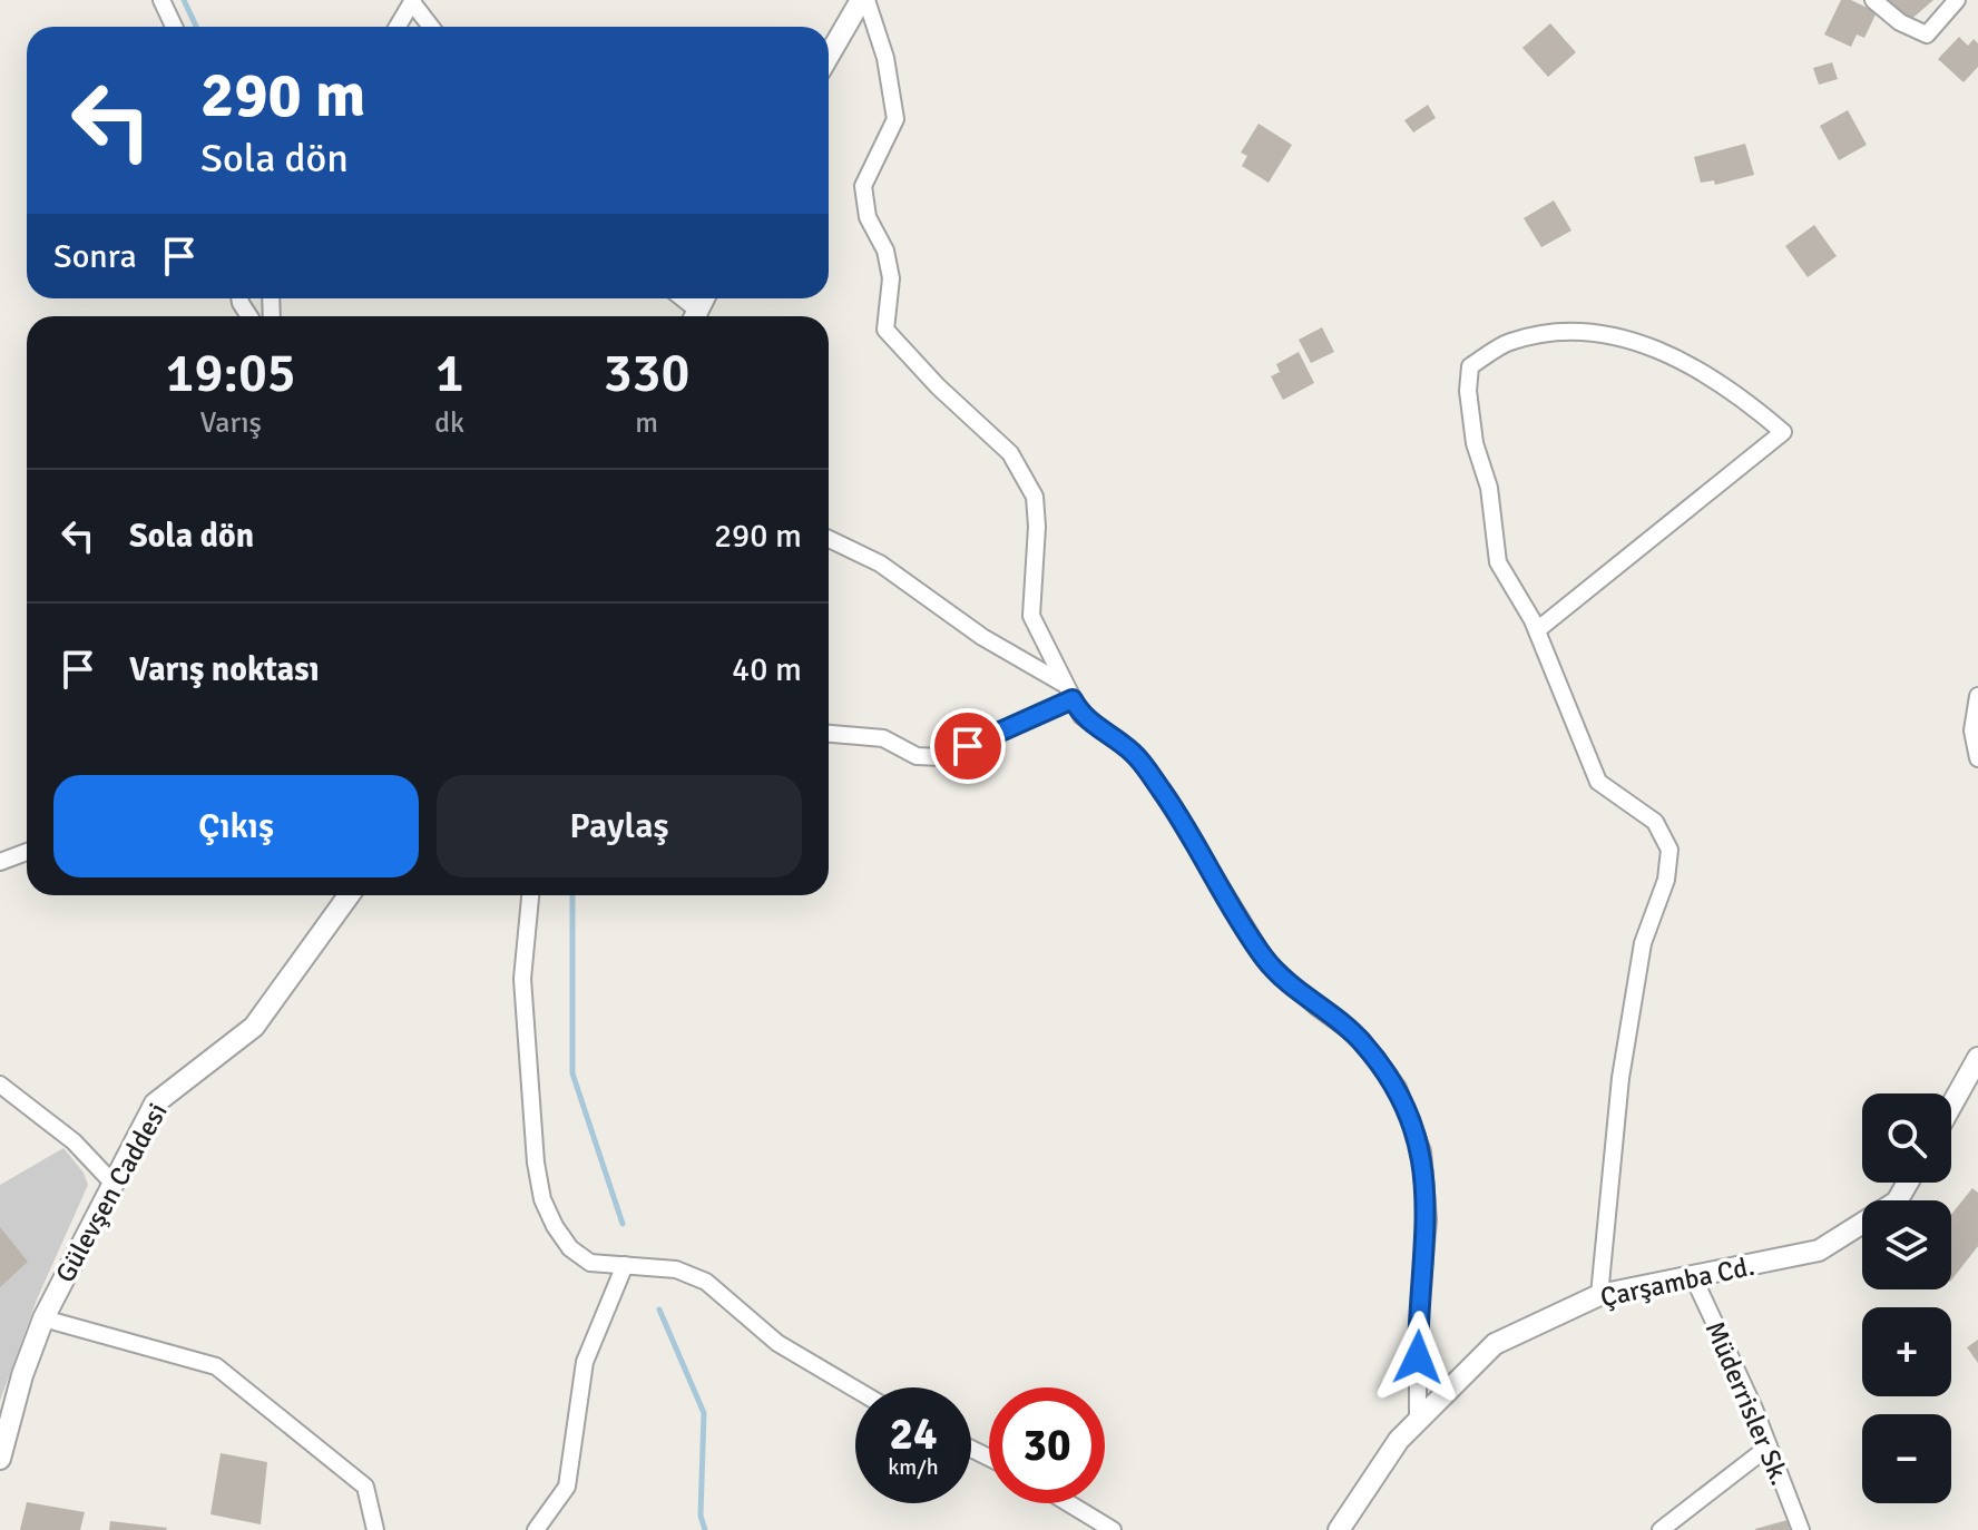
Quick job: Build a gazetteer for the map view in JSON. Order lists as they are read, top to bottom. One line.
{"streets":{"street":["Gülevşen Caddesi","Çarşamba Cd.","Müderrisler Sk."]},"crossings":[["Çarşamba Cd.","Müderrisler Sk."]],"page":{"turn":["290 m","Sola dön"],"then":"Sonra","eta":["19:05","Varış","1","dk","330","m"],"list":[{"name":"Sola dön","value":"290 m"},{"name":"Varış noktası","value":"40 m"}],"buttons":["Çıkış","Paylaş"],"map_buttons":["+","−"],"speed":"24 km/h","limit":"30"}}
